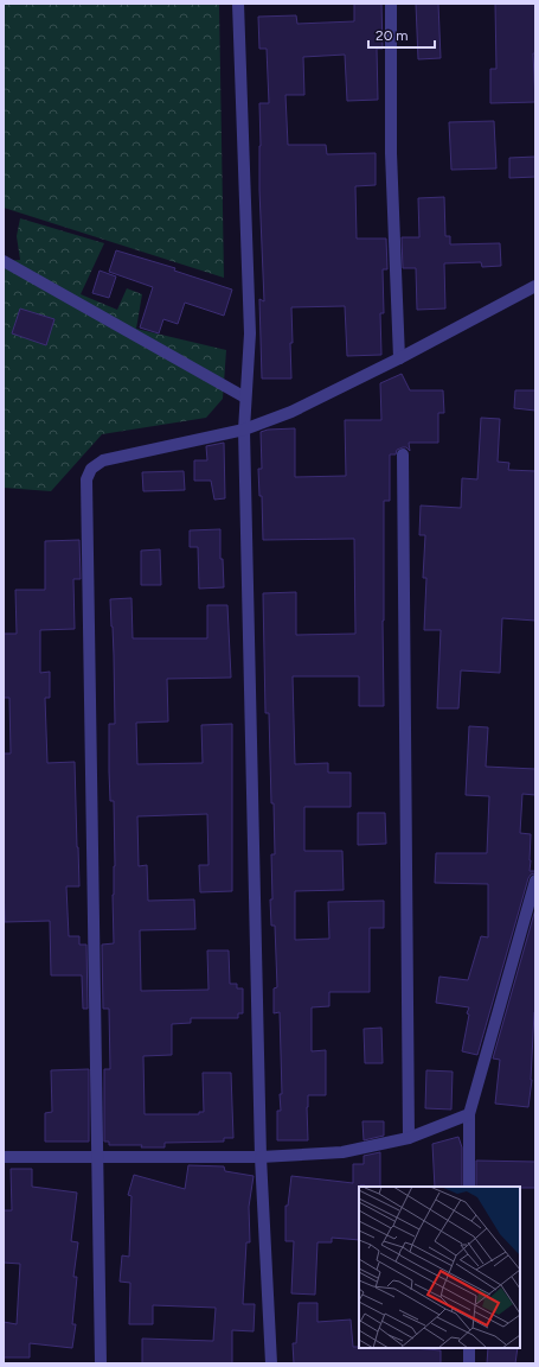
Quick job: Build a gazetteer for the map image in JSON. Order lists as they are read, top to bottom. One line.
{"scale_bar":"20 m"}
